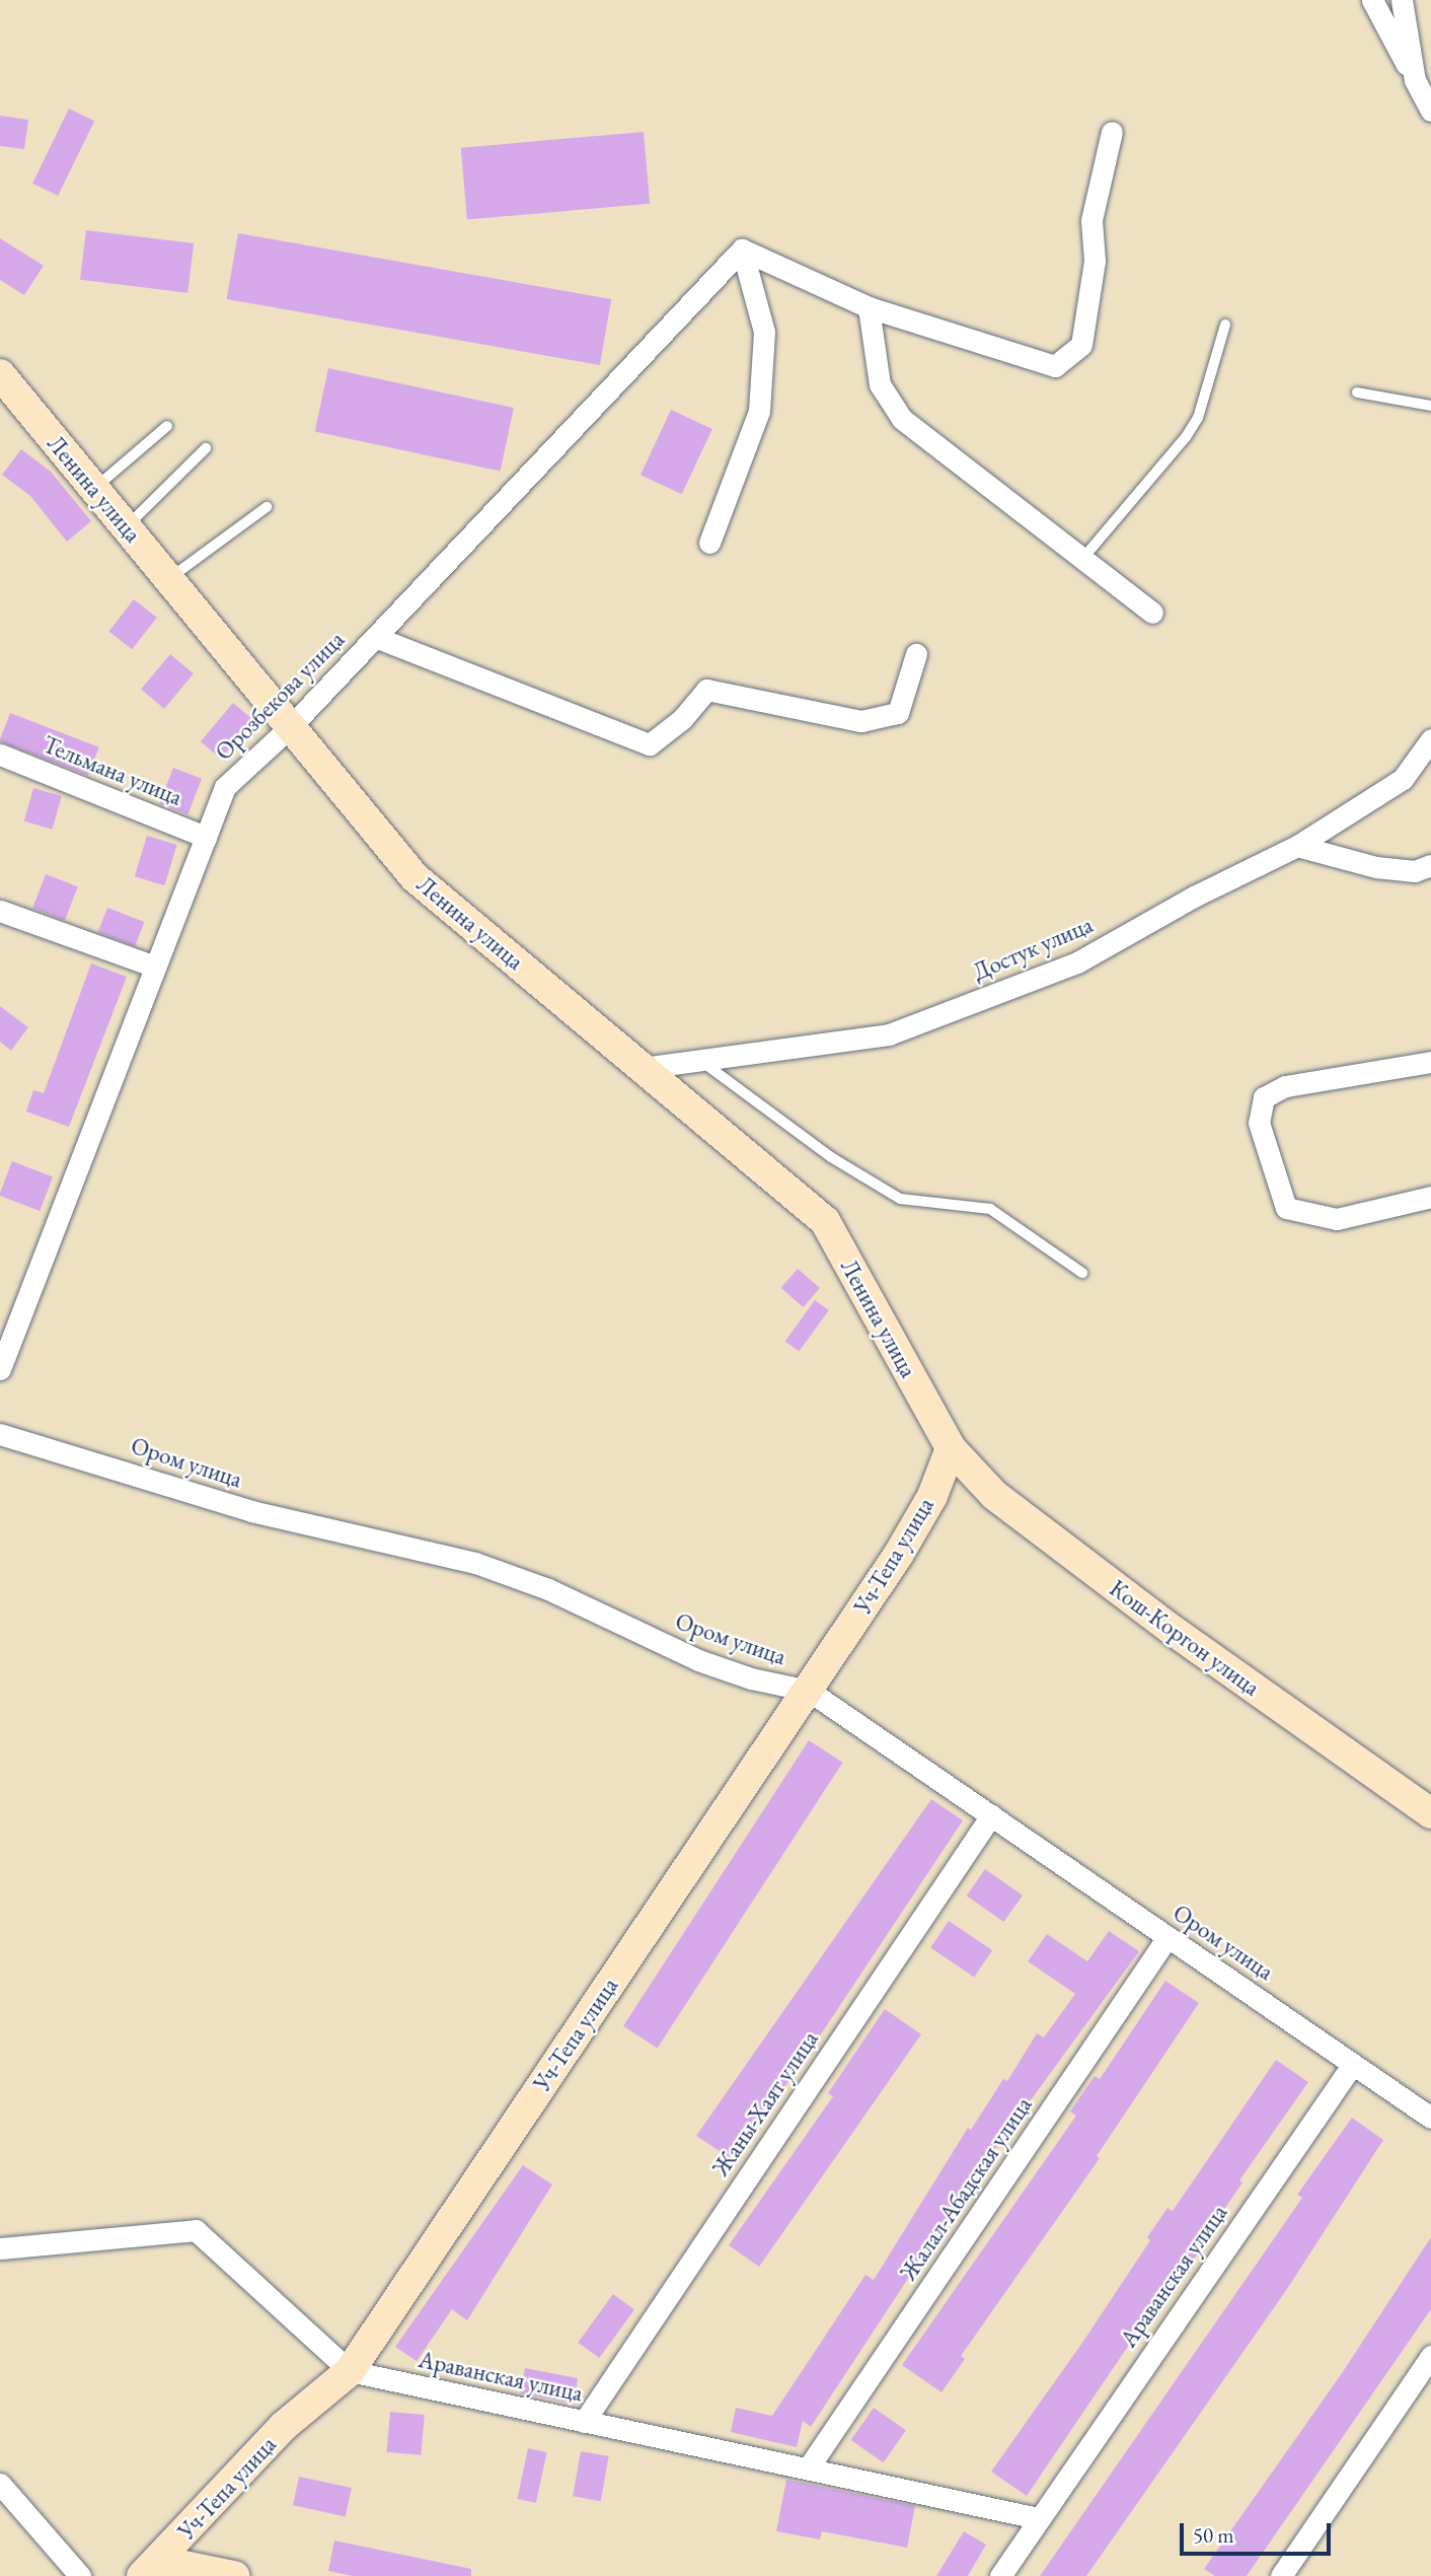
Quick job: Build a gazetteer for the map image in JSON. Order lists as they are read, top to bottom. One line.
{"streets":{"street":["Ленина улица","Орозбекова улица","Тельмана улица","Достук улица","Ором улица","Уч-Тепа улица","Кош-Коргон улица","Жаны-Хаят улица","Жалал-Абадская улица","Араванская улица"]},"crossings":[["Ленина улица","Орозбекова улица"],["Ленина улица","Достук улица"],["Ленина улица","Уч-Тепа улица"],["Ленина улица","Кош-Коргон улица"],["Орозбекова улица","Тельмана улица"],["Ором улица","Уч-Тепа улица"],["Ором улица","Жаны-Хаят улица"],["Ором улица","Жалал-Абадская улица"],["Ором улица","Араванская улица"],["Уч-Тепа улица","Кош-Коргон улица"],["Уч-Тепа улица","Араванская улица"],["Жаны-Хаят улица","Араванская улица"],["Жалал-Абадская улица","Араванская улица"]],"scale_bar":"50 m"}
